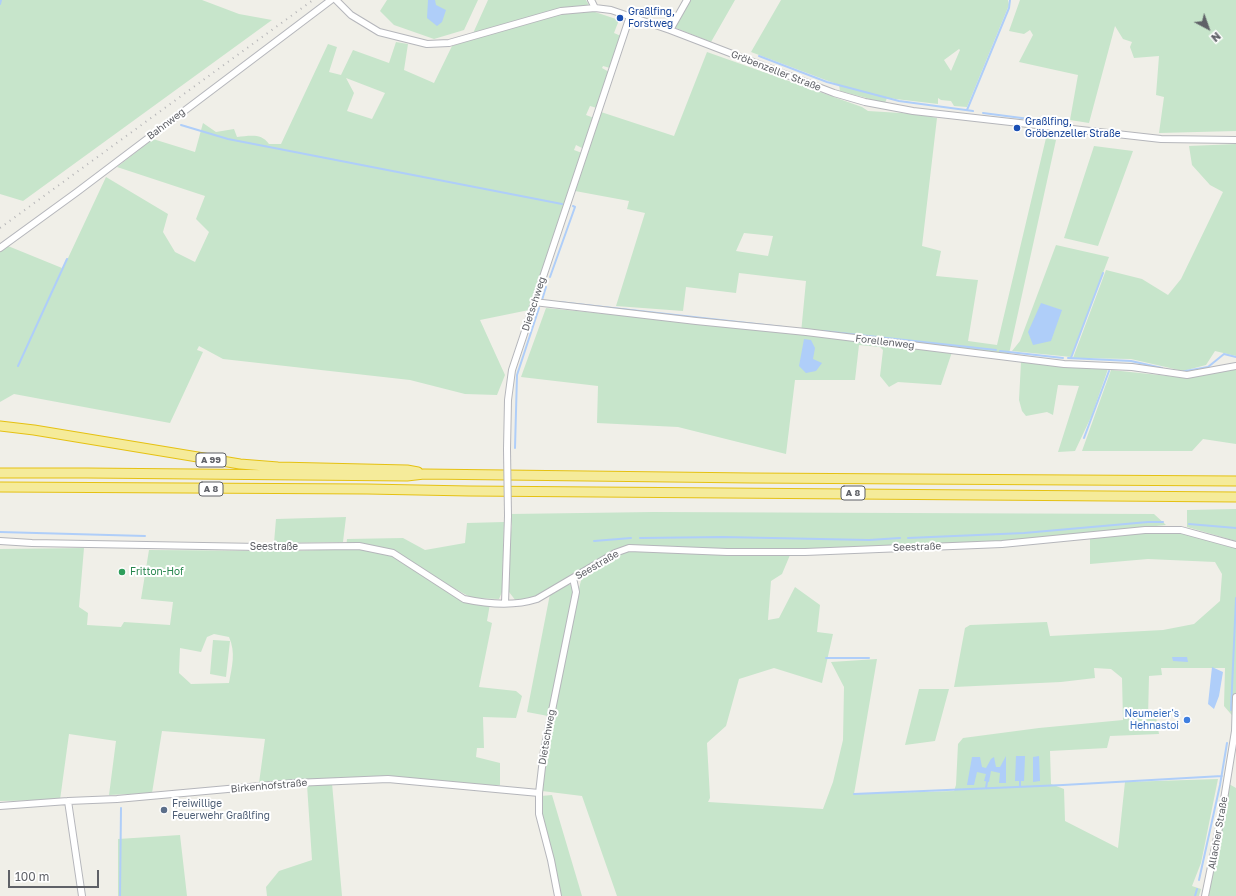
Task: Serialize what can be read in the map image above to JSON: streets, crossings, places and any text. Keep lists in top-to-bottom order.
{
  "streets": {
    "highway": ["A 99", "A 8"],
    "street": [
      "Gröbenzeller Straße",
      "Bahnweg",
      "Dietschweg",
      "Forellenweg",
      "Seestraße",
      "Birkenhofstraße",
      "Allacher Straße"
    ]
  },
  "crossings": [
    ["Gröbenzeller Straße", "Dietschweg"],
    ["Dietschweg", "Forellenweg"],
    ["Dietschweg", "Seestraße"],
    ["Dietschweg", "Birkenhofstraße"],
    ["A 99", "A 8"]
  ],
  "places": [
    "Graßlfing, Forstweg",
    "Graßlfing, Gröbenzeller Straße",
    "Fritton-Hof",
    "Neumeier's Hehnastoi",
    "Freiwillige Feuerwehr Graßlfing"
  ],
  "scale_bar": "100 m",
  "north": "bottom right"
}
